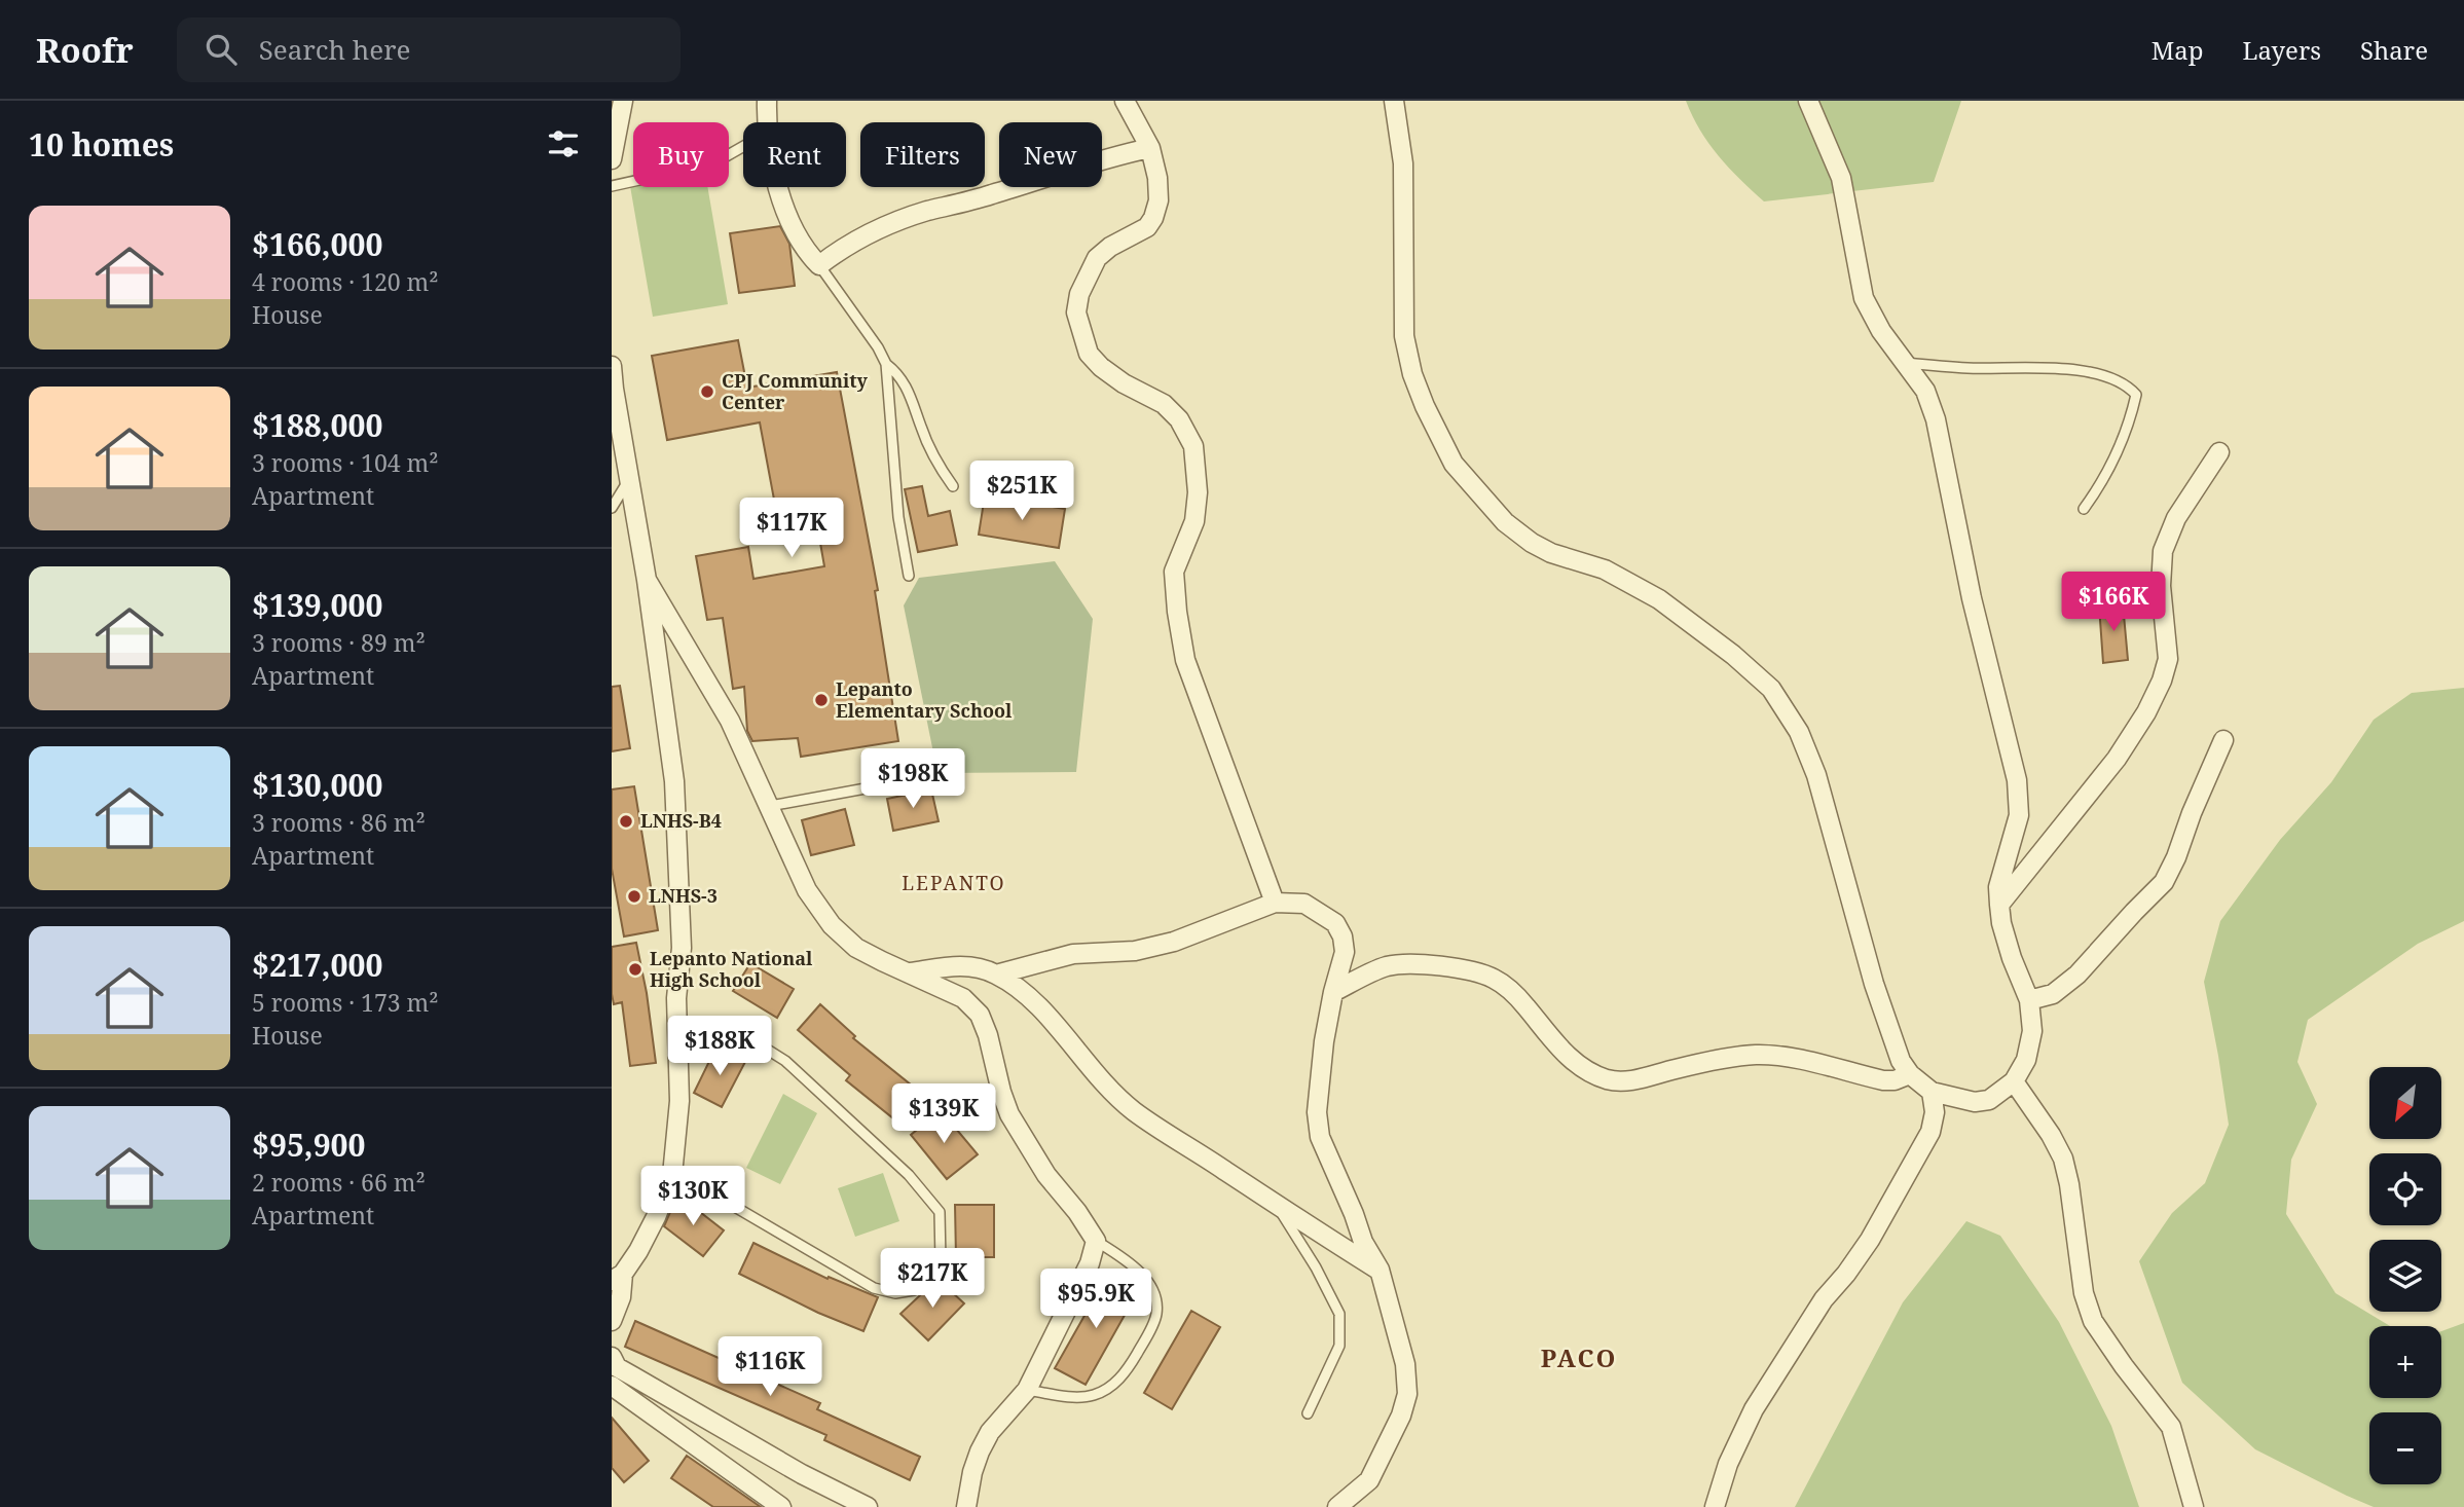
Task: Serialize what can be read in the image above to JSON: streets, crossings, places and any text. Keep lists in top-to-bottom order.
{
  "districts": ["LEPANTO", "PACO"],
  "places": [
    "CPJ Community Center",
    "Lepanto Elementary School",
    "LNHS-B4",
    "LNHS-3",
    "Lepanto National High School"
  ],
  "north": "bottom left",
  "page": {
    "header": "Roofr",
    "search": "Search here",
    "nav": ["Map", "Layers", "Share"],
    "heading": "10 homes",
    "chip": [
      "Buy",
      "Rent",
      "Filters",
      "New"
    ],
    "list": [
      {
        "name": "$166,000",
        "note": "4 rooms · 120 m² · House"
      },
      {
        "name": "$188,000",
        "note": "3 rooms · 104 m² · Apartment"
      },
      {
        "name": "$139,000",
        "note": "3 rooms · 89 m² · Apartment"
      },
      {
        "name": "$130,000",
        "note": "3 rooms · 86 m² · Apartment"
      },
      {
        "name": "$217,000",
        "note": "5 rooms · 173 m² · House"
      },
      {
        "name": "$95,900",
        "note": "2 rooms · 66 m² · Apartment"
      }
    ],
    "price": [
      "$251K",
      "$117K",
      "$166K",
      "$198K",
      "$188K",
      "$139K",
      "$130K",
      "$217K",
      "$95.9K",
      "$116K"
    ],
    "map_buttons": ["+", "−"]
  }
}
